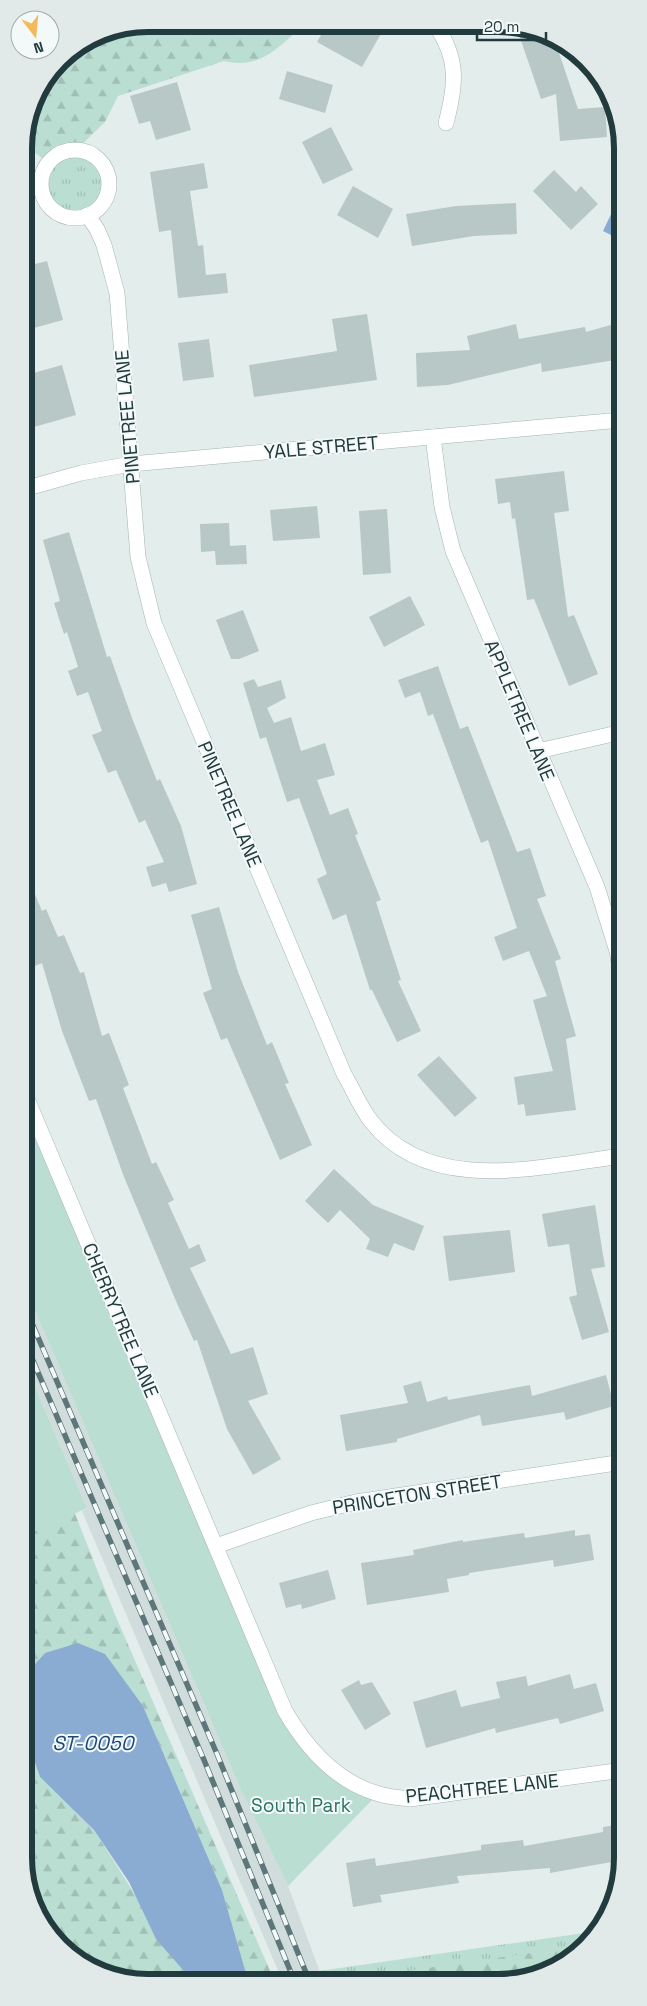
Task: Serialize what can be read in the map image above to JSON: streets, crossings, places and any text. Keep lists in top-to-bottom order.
{
  "streets": {
    "street": [
      "PINETREE LANE",
      "YALE STREET",
      "APPLETREE LANE",
      "CHERRYTREE LANE",
      "PRINCETON STREET",
      "PEACHTREE LANE"
    ]
  },
  "crossings": [
    ["PINETREE LANE", "YALE STREET"],
    ["YALE STREET", "APPLETREE LANE"],
    ["CHERRYTREE LANE", "PRINCETON STREET"],
    ["CHERRYTREE LANE", "PEACHTREE LANE"],
    ["PRINCETON STREET", "PEACHTREE LANE"]
  ],
  "water": ["ST-0050"],
  "parks": ["South Park"],
  "scale_bar": "20 m",
  "north": "bottom"
}
